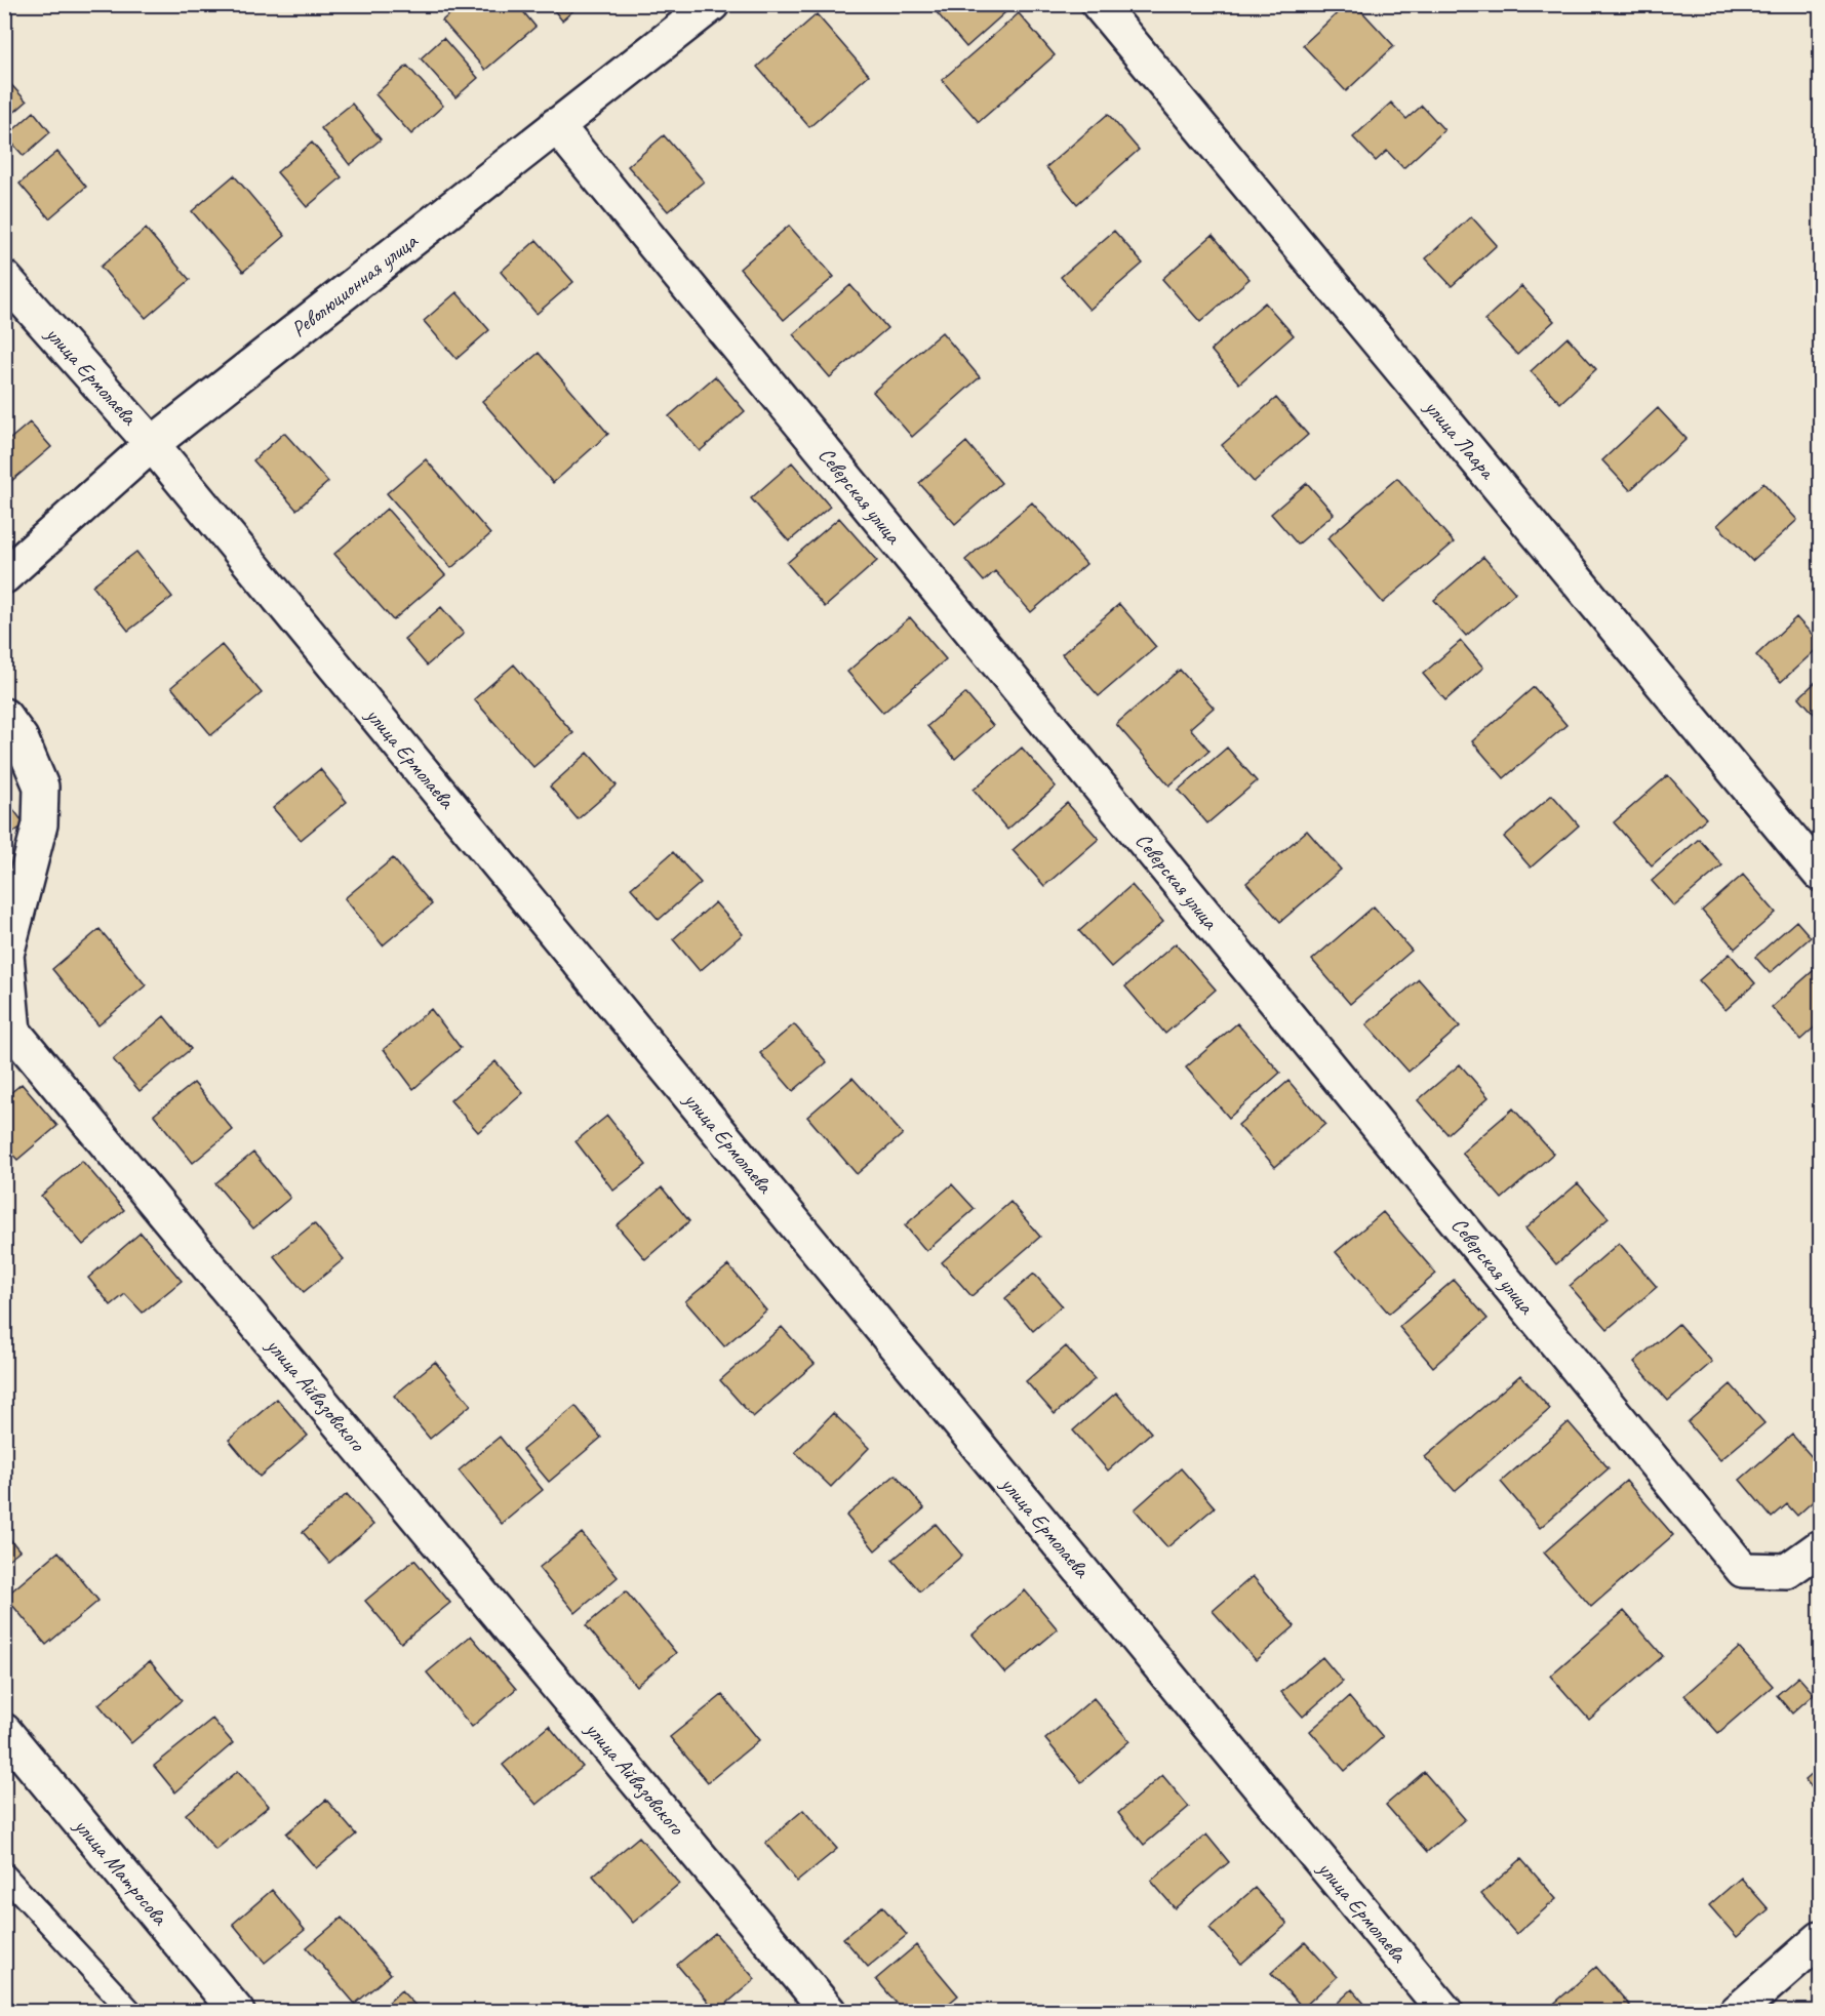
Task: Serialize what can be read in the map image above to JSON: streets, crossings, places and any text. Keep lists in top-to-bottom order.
{
  "streets": {
    "street": [
      "Революционная улица",
      "улица Ермолаева",
      "улица Лаара",
      "Северская улица",
      "улица Айвазовского",
      "улица Матросова"
    ]
  },
  "crossings": [
    ["Революционная улица", "улица Ермолаева"],
    ["Революционная улица", "Северская улица"]
  ]
}
